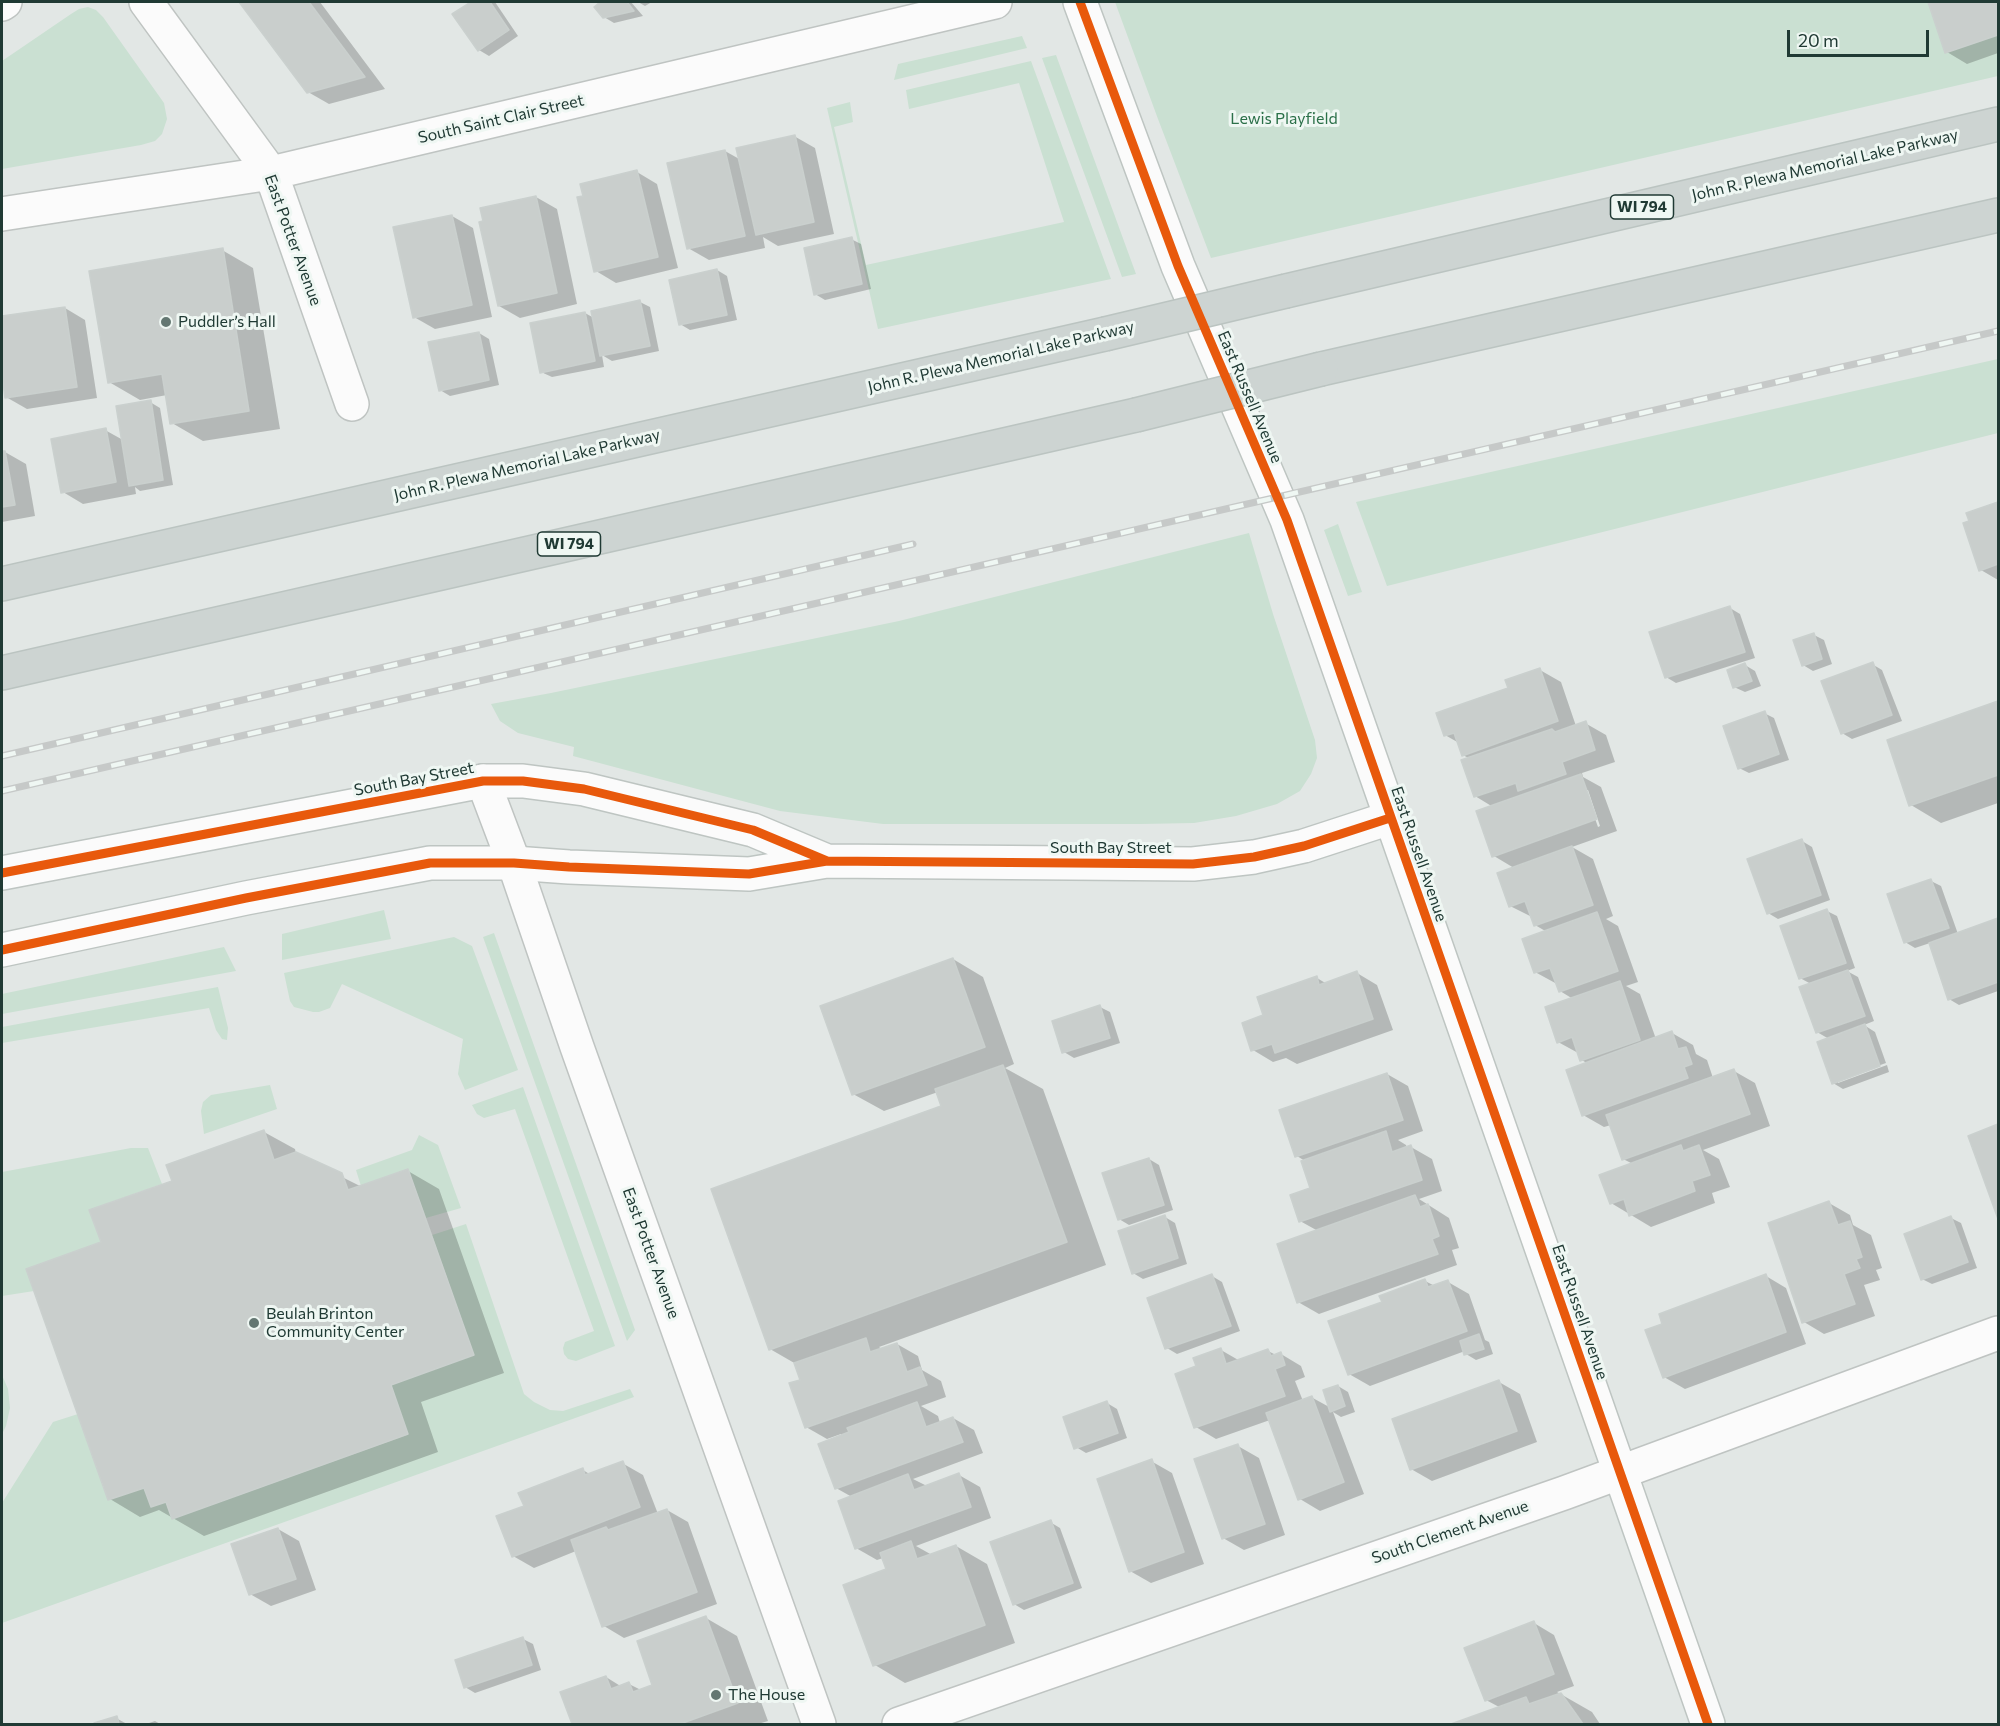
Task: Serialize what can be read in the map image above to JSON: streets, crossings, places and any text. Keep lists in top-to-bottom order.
{
  "streets": {
    "main road": [
      "South Saint Clair Street",
      "John R. Plewa Memorial Lake Parkway",
      "WI 794",
      "East Potter Avenue",
      "East Russell Avenue",
      "South Bay Street",
      "South Clement Avenue"
    ]
  },
  "crossings": [
    ["South Saint Clair Street", "East Potter Avenue"],
    ["East Potter Avenue", "South Bay Street"],
    ["East Russell Avenue", "South Bay Street"],
    ["East Russell Avenue", "South Clement Avenue"]
  ],
  "parks": ["Lewis Playfield"],
  "places": ["Puddler’s Hall", "Beulah Brinton Community Center", "The House"],
  "scale_bar": "20 m"
}
